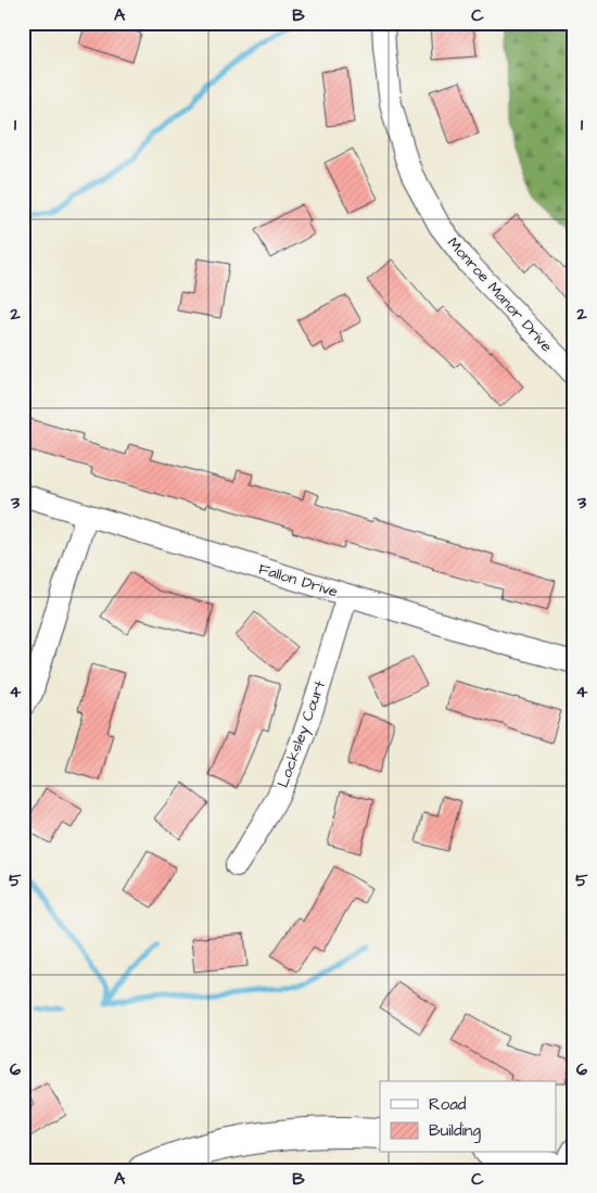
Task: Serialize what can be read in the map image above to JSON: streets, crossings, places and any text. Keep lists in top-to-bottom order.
{
  "streets": {
    "street": ["Monroe Manor Drive", "Fallon Drive", "Locksley Court"]
  },
  "crossings": [
    ["Fallon Drive", "Locksley Court"]
  ],
  "legend": ["Road", "Building"],
  "grid": {
    "columns": ["A", "B", "C"],
    "rows": [
      "1",
      "2",
      "3",
      "4",
      "5",
      "6"
    ]
  }
}
